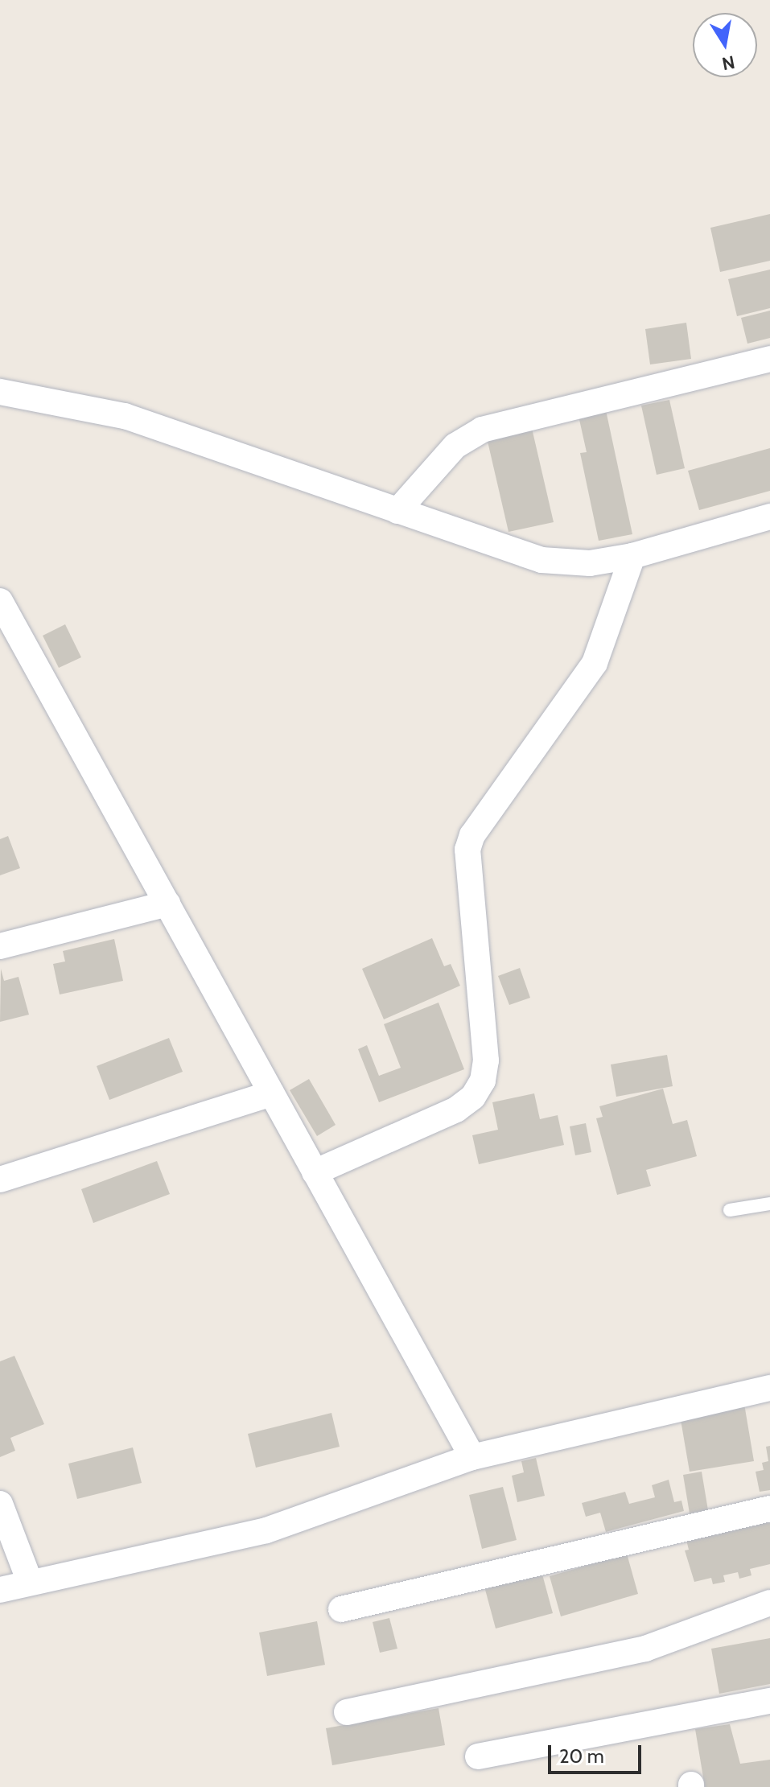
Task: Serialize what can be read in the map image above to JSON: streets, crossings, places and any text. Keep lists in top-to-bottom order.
{
  "scale_bar": "20 m",
  "north": "bottom"
}
